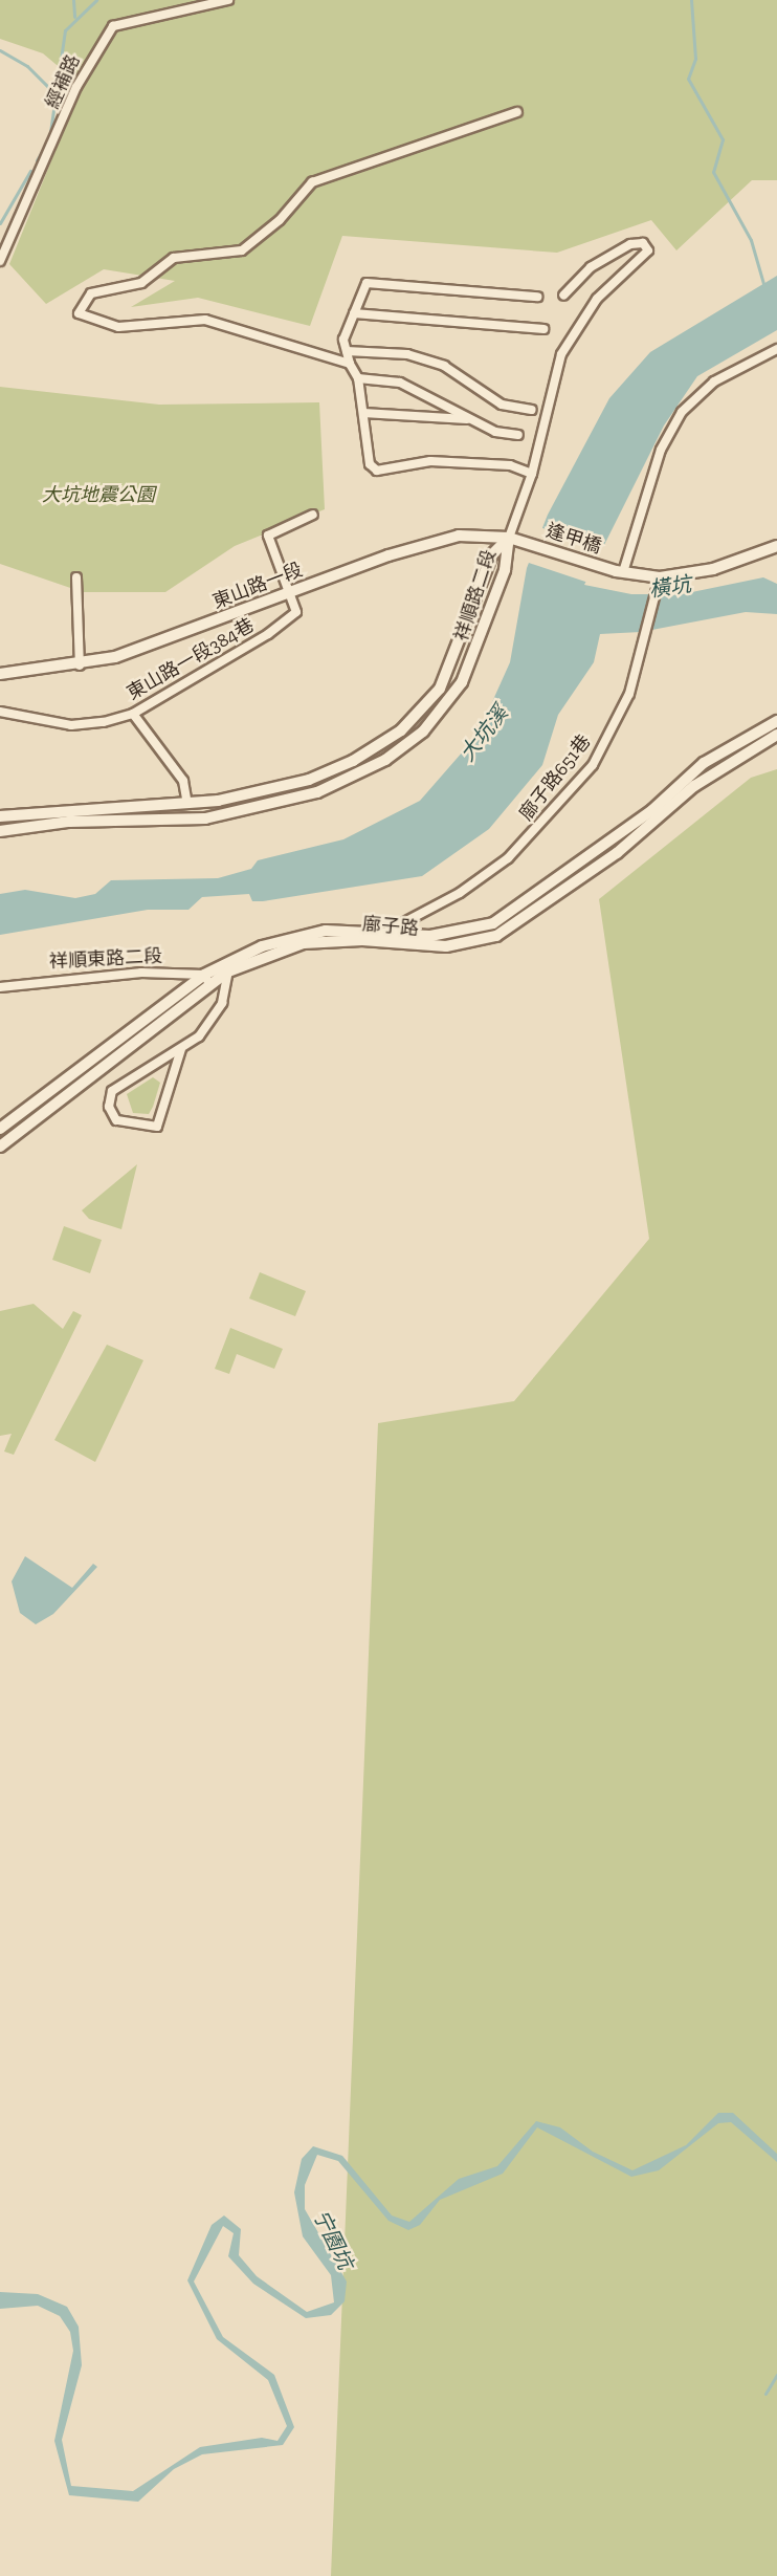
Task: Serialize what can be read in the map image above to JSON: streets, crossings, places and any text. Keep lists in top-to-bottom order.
{
  "streets": {
    "main road": [
      "逢甲橋",
      "東山路一段",
      "祥順路二段",
      "廍子路"
    ],
    "street": [
      "經補路",
      "東山路一段384巷",
      "廍子路651巷",
      "祥順東路二段"
    ]
  },
  "crossings": [
    ["逢甲橋", "東山路一段"],
    ["逢甲橋", "廍子路651巷"],
    ["東山路一段", "祥順路二段"],
    ["東山路一段", "東山路一段384巷"],
    ["廍子路651巷", "廍子路"],
    ["廍子路", "祥順東路二段"]
  ],
  "water": ["橫坑", "大坑溪", "宁園坑"],
  "parks": ["大坑地震公園"]
}
